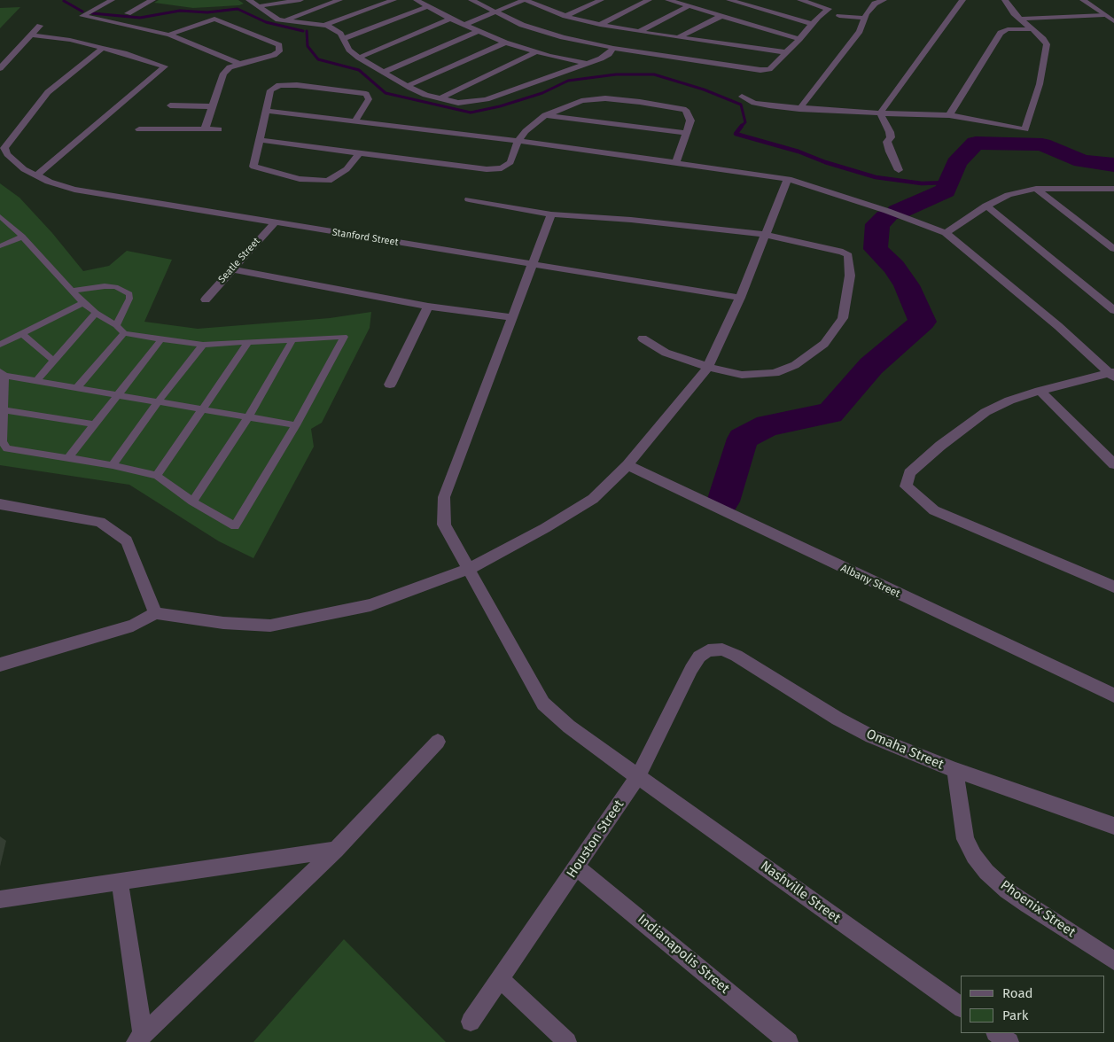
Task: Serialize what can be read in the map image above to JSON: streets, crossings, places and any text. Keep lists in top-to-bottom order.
{
  "streets": {
    "street": [
      "Stanford Street",
      "Seatle Street",
      "Albany Street",
      "Omaha Street",
      "Houston Street",
      "Nashville Street",
      "Phoenix Street",
      "Indianapolis Street"
    ]
  },
  "crossings": [
    ["Stanford Street", "Seatle Street"],
    ["Stanford Street", "Nashville Street"],
    ["Omaha Street", "Houston Street"],
    ["Omaha Street", "Phoenix Street"],
    ["Houston Street", "Nashville Street"],
    ["Houston Street", "Indianapolis Street"]
  ],
  "legend": ["Road", "Park"]
}
